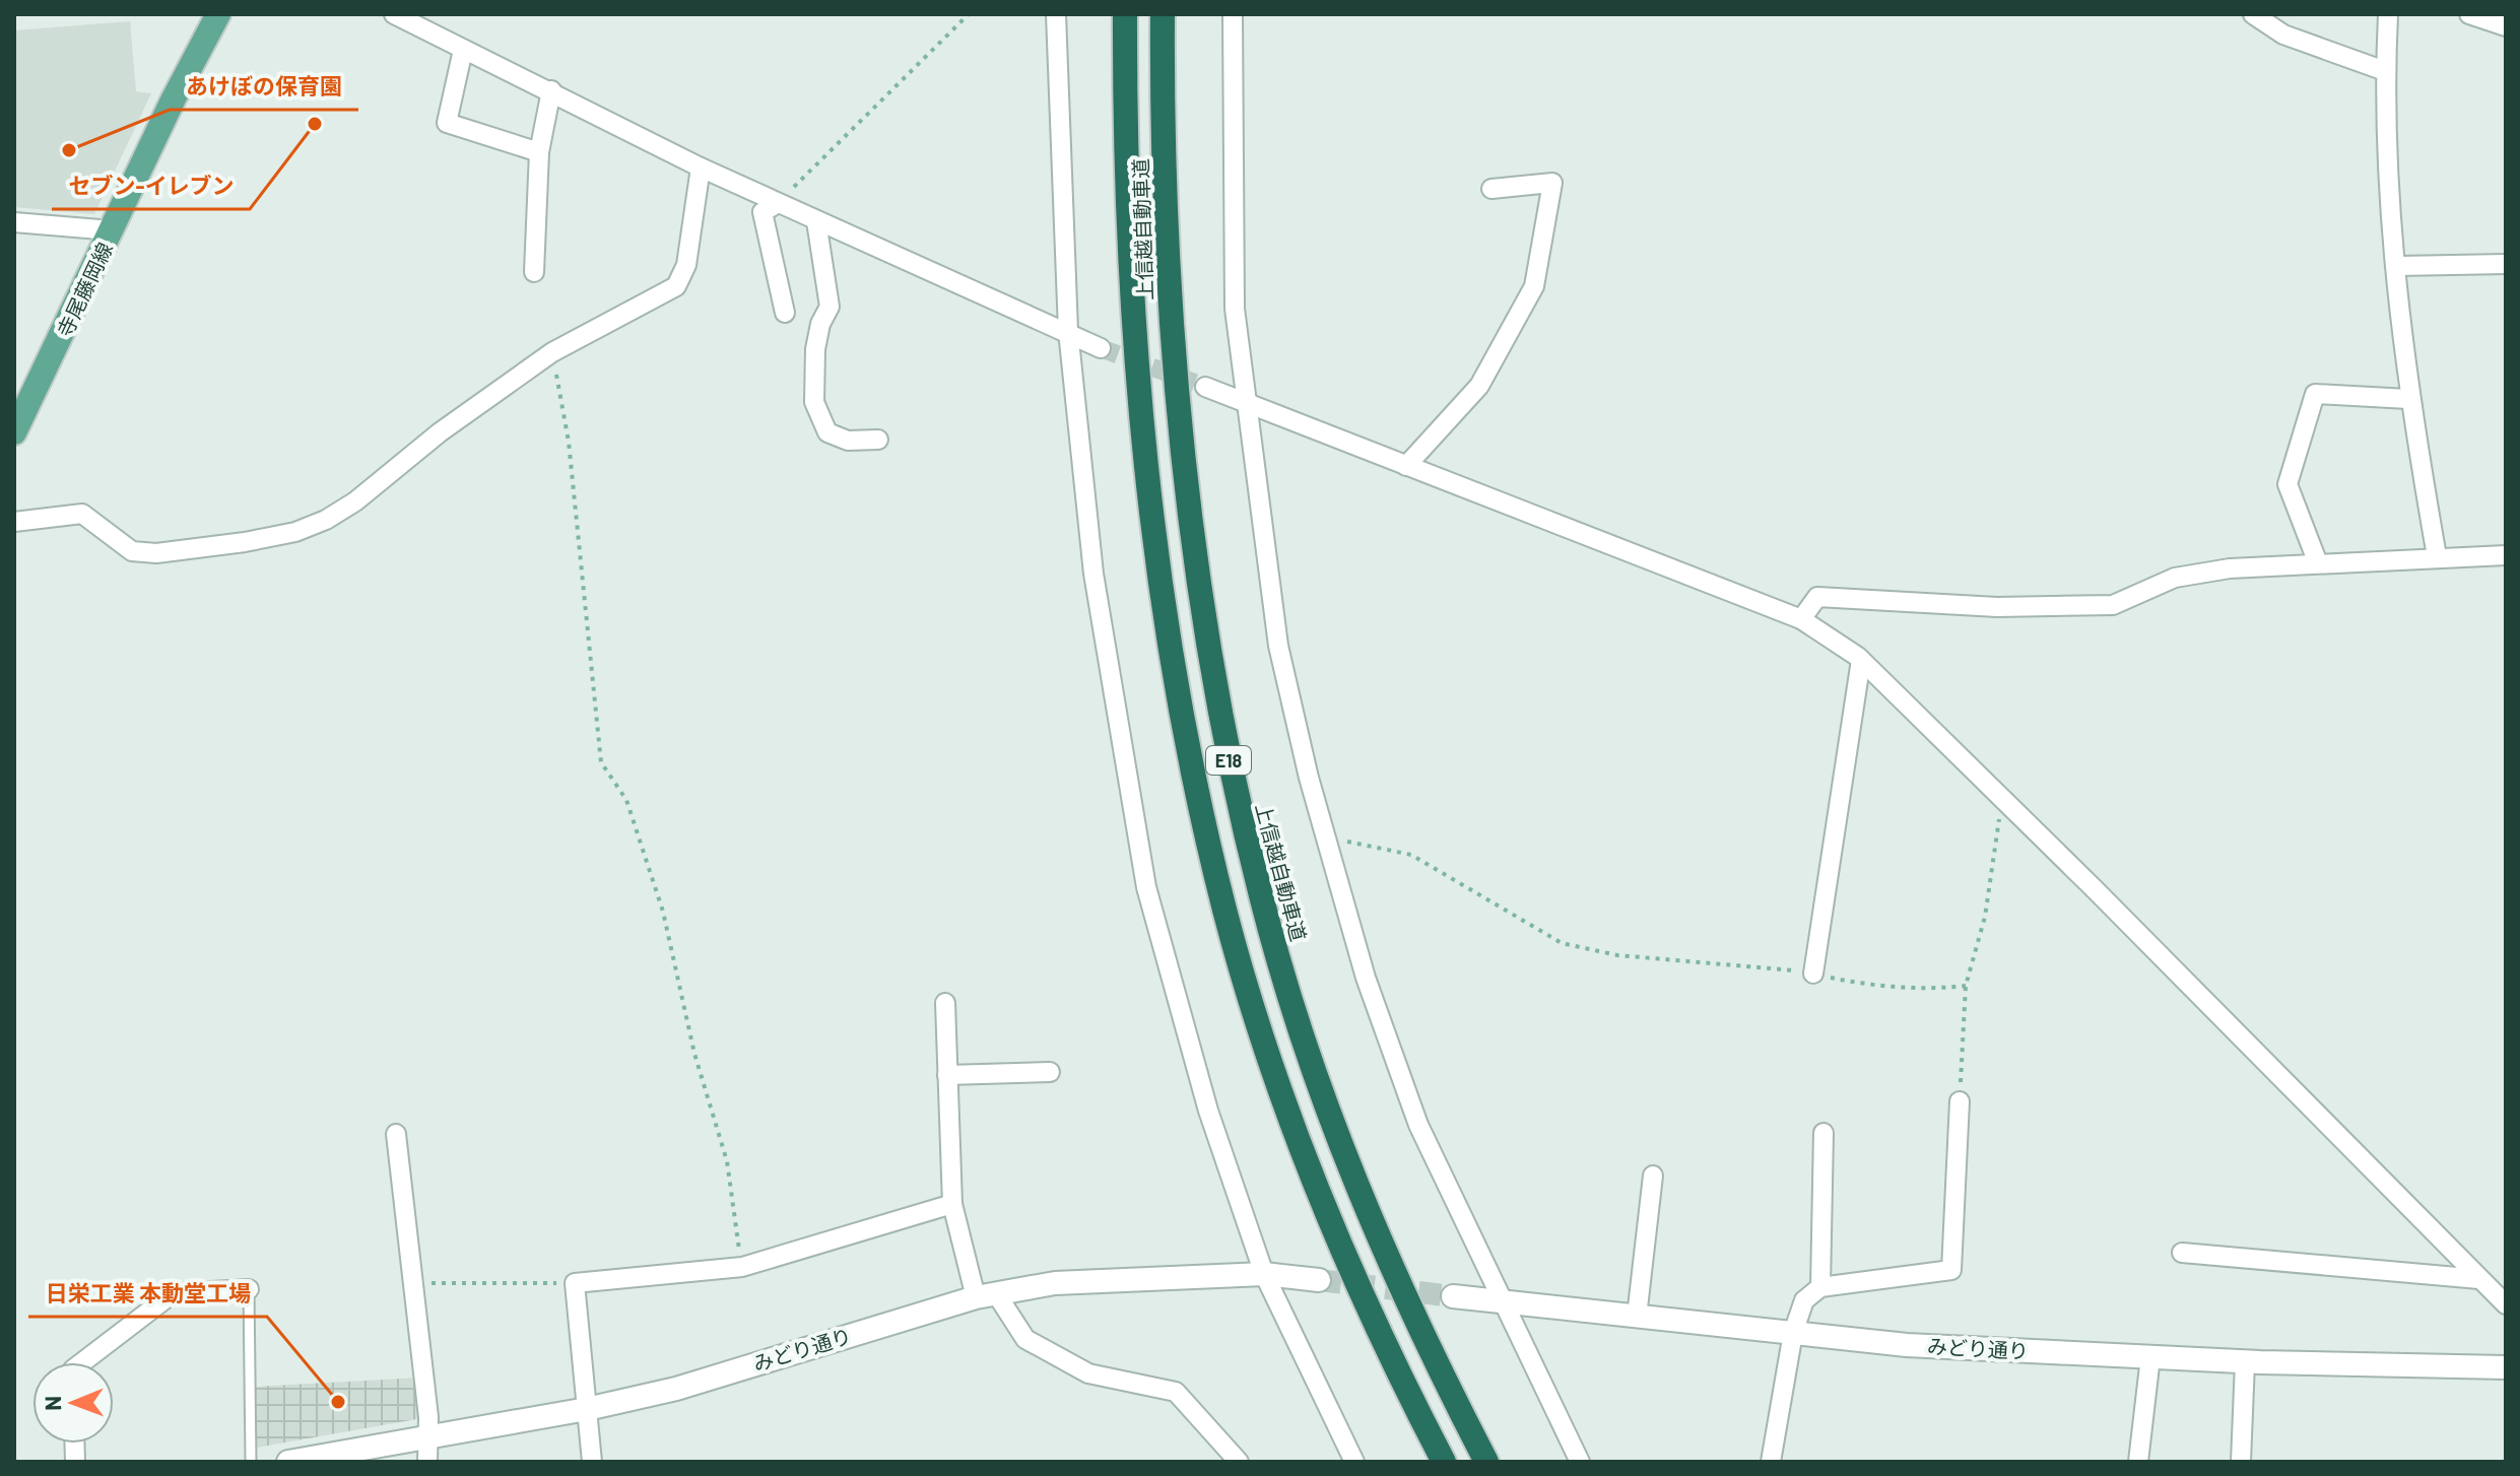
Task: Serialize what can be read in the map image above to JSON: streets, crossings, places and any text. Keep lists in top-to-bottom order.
{
  "streets": {
    "highway": ["上信越自動車道", "E18"],
    "main road": ["寺尾藤岡線"],
    "street": ["みどり通り"]
  },
  "places": ["セブン-イレブン", "あけぼの保育園", "日栄工業 本動堂工場"],
  "north": "left"
}
